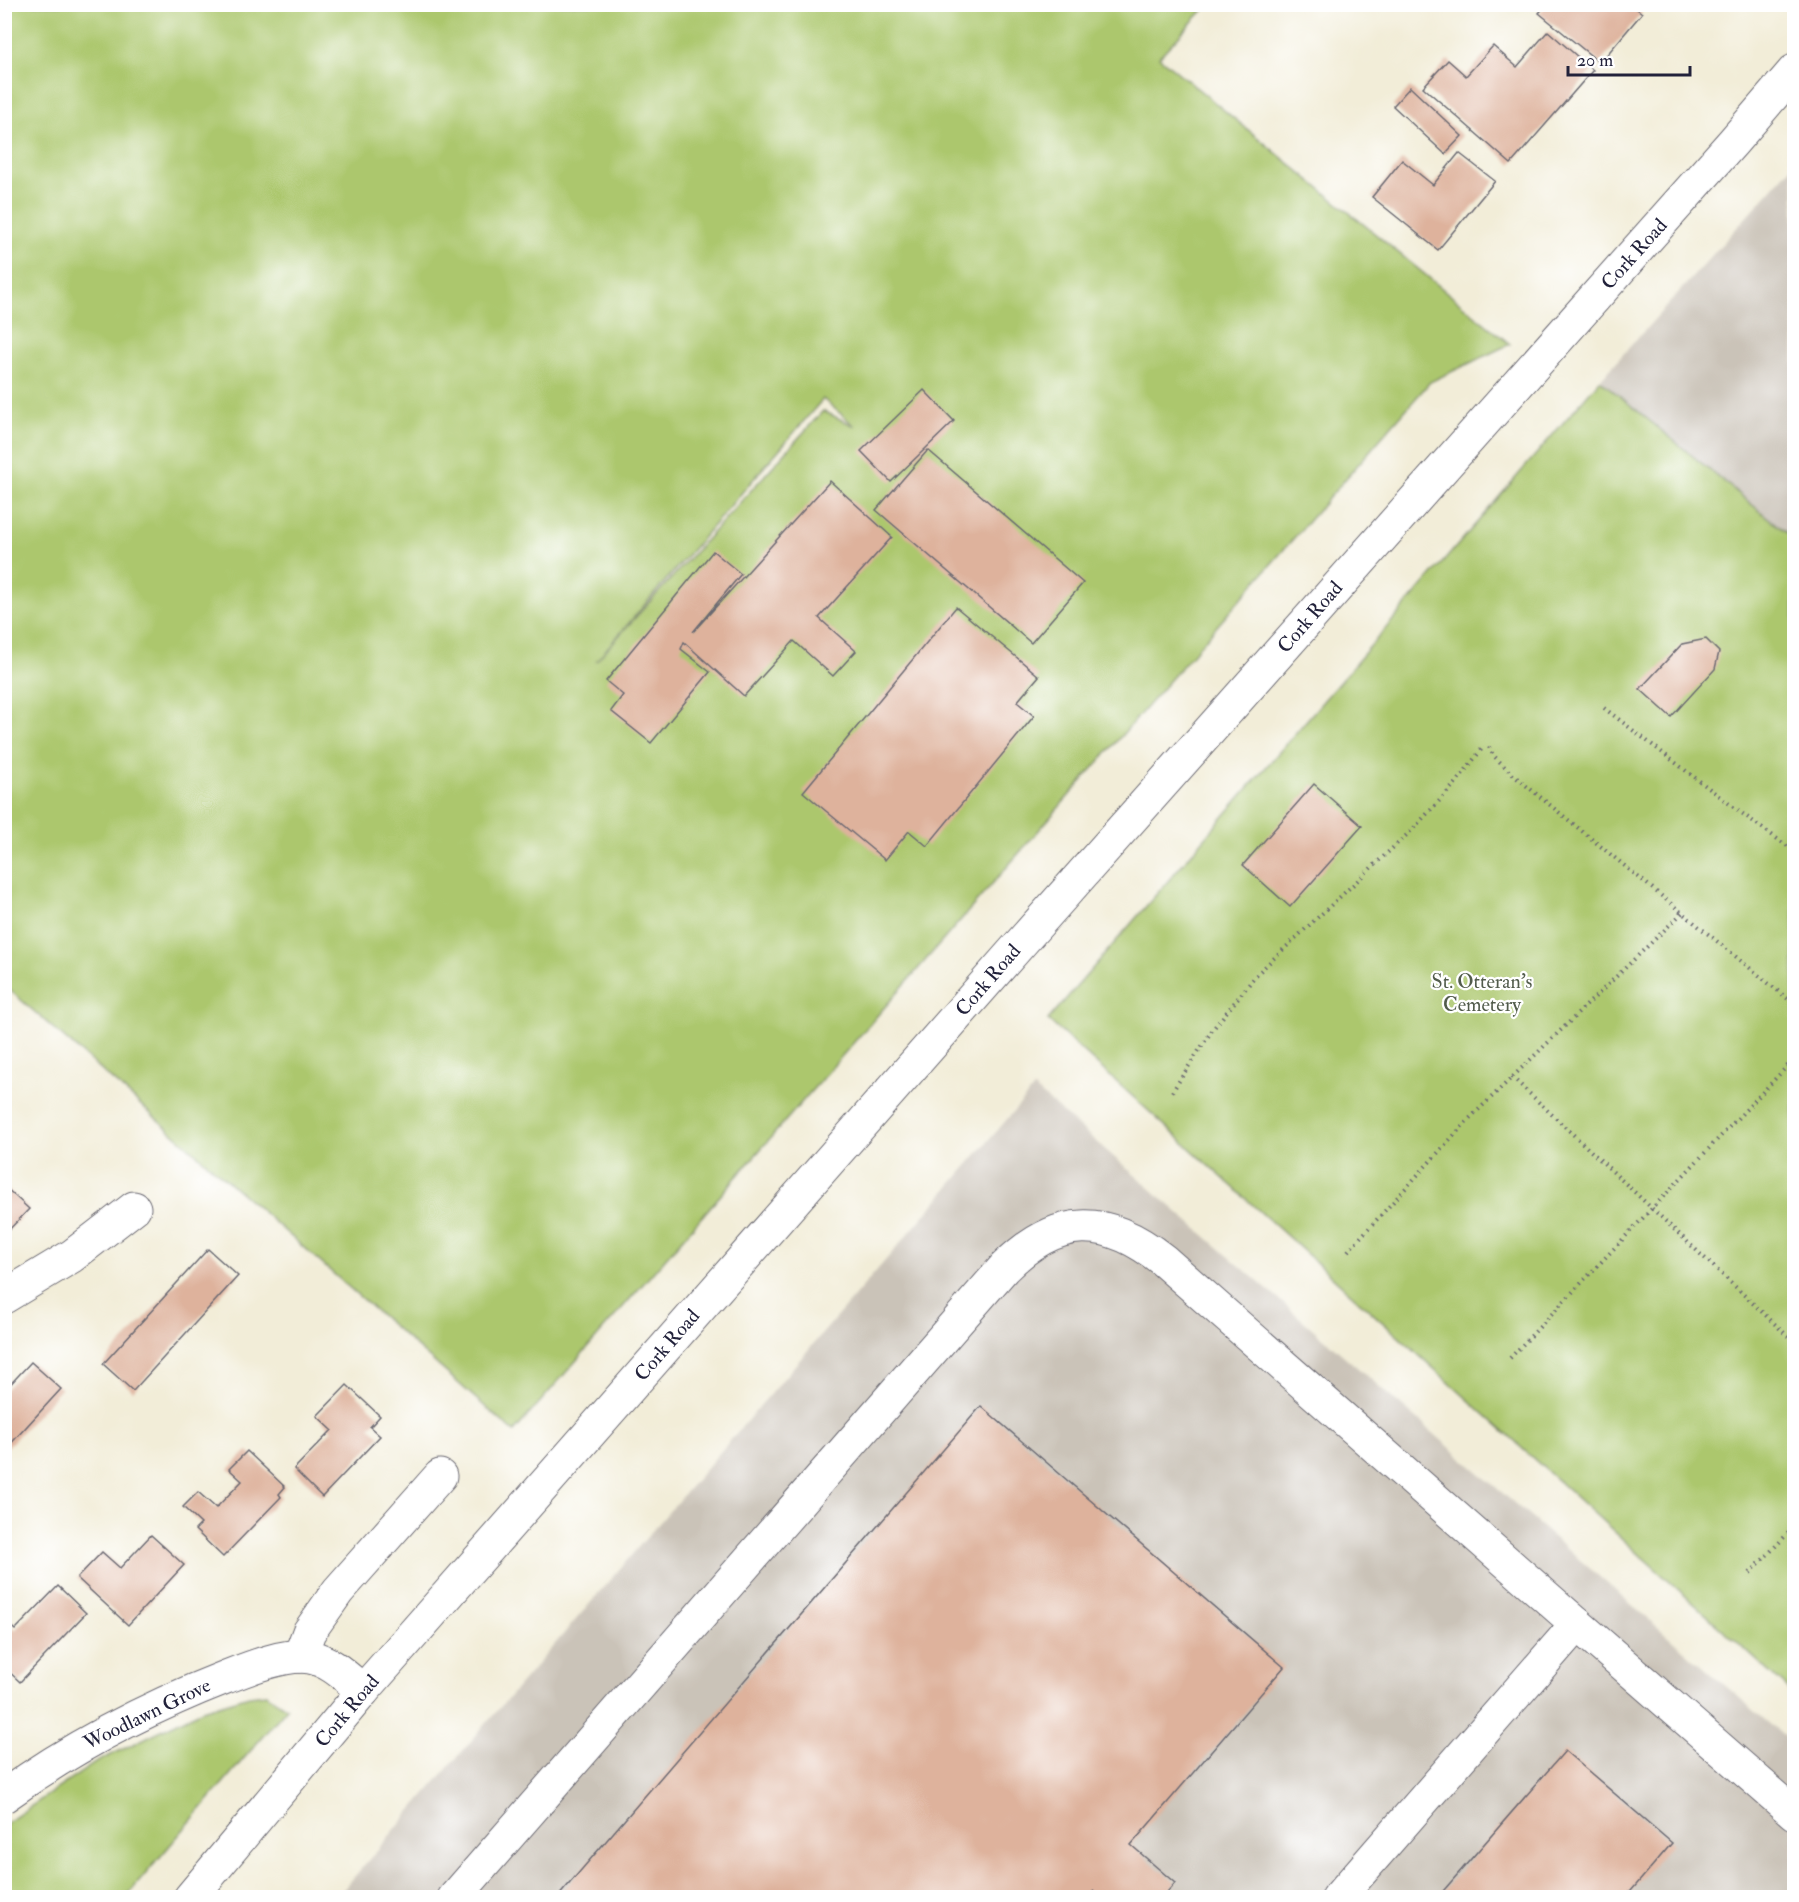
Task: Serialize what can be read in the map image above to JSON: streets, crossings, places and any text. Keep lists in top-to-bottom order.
{
  "streets": {
    "main road": ["Cork Road", "Woodlawn Grove"]
  },
  "crossings": [
    ["Cork Road", "Woodlawn Grove"]
  ],
  "parks": ["St. Otteran's Cemetery"],
  "scale_bar": "20 m"
}
